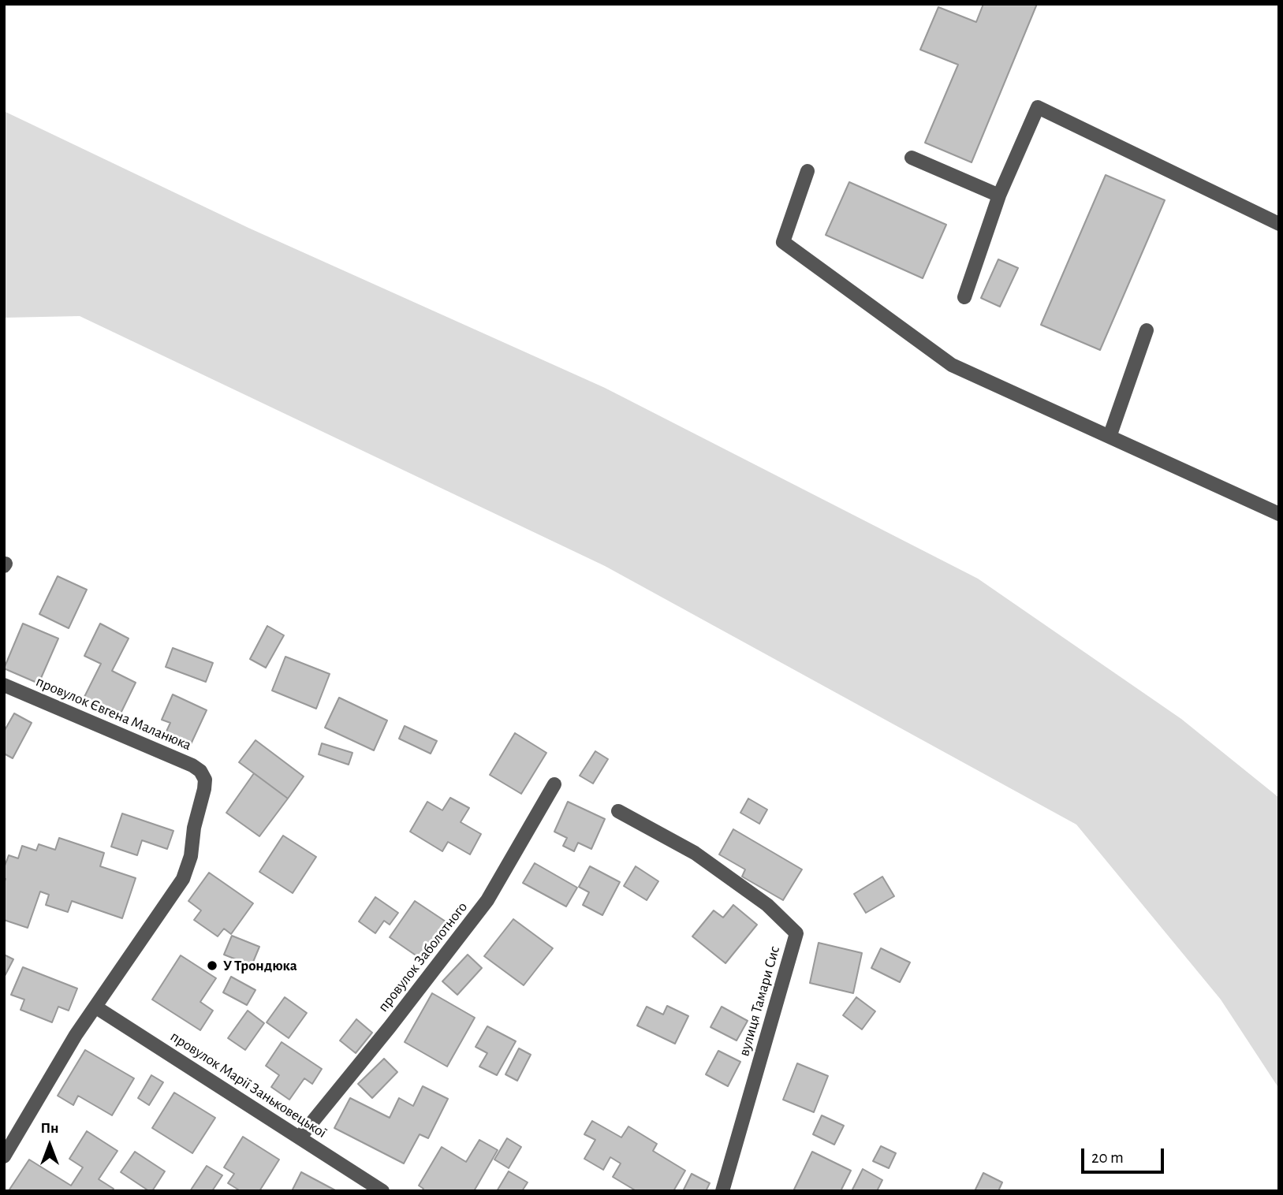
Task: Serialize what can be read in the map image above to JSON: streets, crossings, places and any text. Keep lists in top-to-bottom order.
{
  "streets": {
    "street": [
      "провулок Євгена Маланюка",
      "провулок Заболотного",
      "вулиця Тамари Сис",
      "провулок Марії Заньковецької"
    ]
  },
  "crossings": [
    ["провулок Євгена Маланюка", "провулок Марії Заньковецької"],
    ["провулок Заболотного", "провулок Марії Заньковецької"]
  ],
  "places": ["У Трондюка"],
  "scale_bar": "20 m",
  "north": "top"
}
